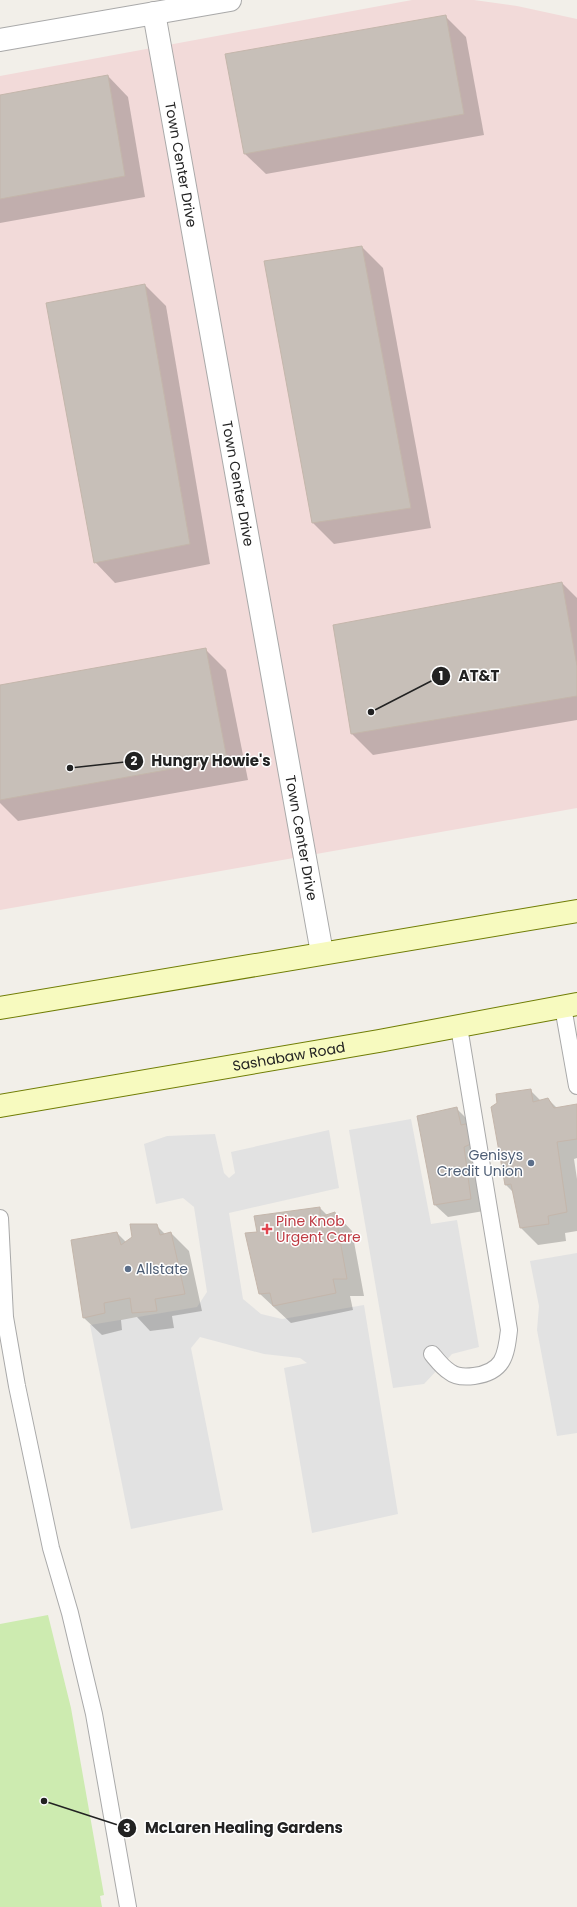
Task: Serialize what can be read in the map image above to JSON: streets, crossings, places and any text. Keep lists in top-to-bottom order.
{
  "streets": {
    "main road": ["Sashabaw Road"],
    "street": ["Town Center Drive"]
  },
  "places": {
    "other": [
      "AT&T",
      "Hungry Howie's",
      "Genisys Credit Union",
      "Allstate",
      "McLaren Healing Gardens"
    ],
    "health": ["Pine Knob Urgent Care"]
  }
}
